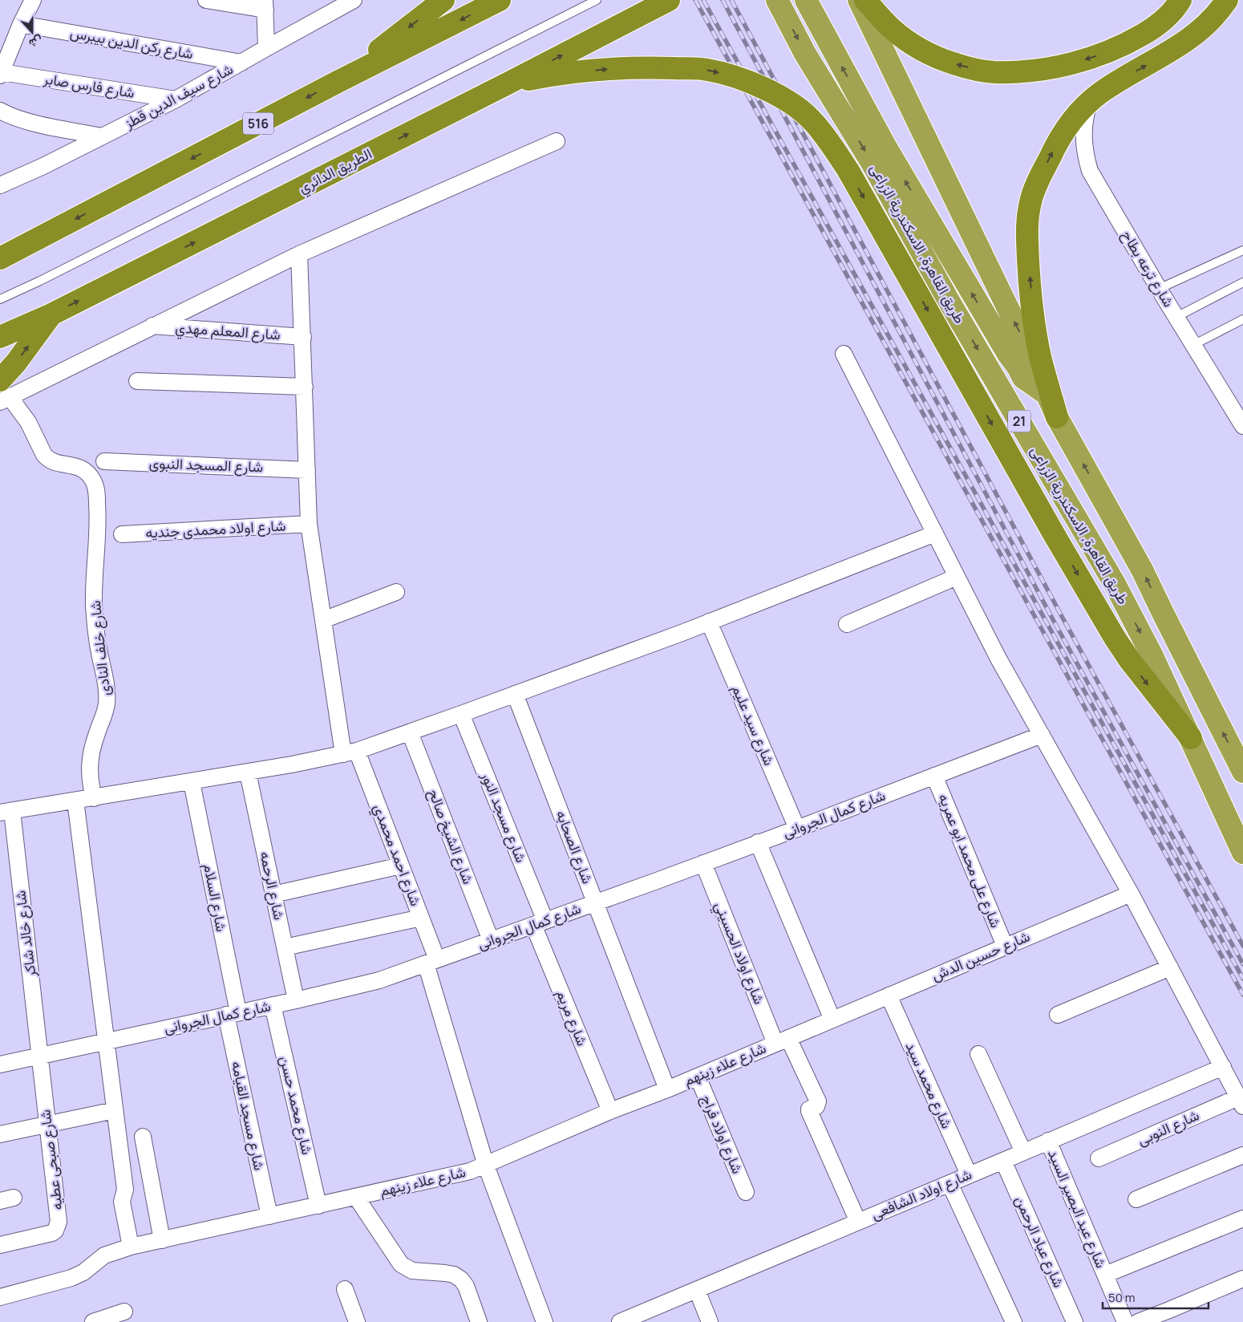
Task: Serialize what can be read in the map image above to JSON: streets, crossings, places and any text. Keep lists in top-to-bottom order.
{
  "streets": {
    "highway": [
      "516",
      "الطريق الدائري",
      "طريق القاهرة, الاسكندرية الزراعى",
      "21"
    ],
    "street": [
      "شارع ركن الدين بيبرس",
      "شارع فارس صابر",
      "شارع سيف الدين قطز",
      "شارع ترعه بطاح",
      "شارع المعلم مهدي",
      "شارع المسجد النبوى",
      "شارع اولاد محمدى جنديه",
      "شارع خلف النادى",
      "شارع سيد عليم",
      "شارع كمال الجروانى",
      "شارع مسجد النور",
      "شارع الشيخ صالح",
      "شارع الصحابه",
      "شارع احمد محمدي",
      "شارع على محمد ابو عمريه",
      "شارع الرحمه",
      "شارع السلام",
      "شارع خالد شاكر",
      "شارع اولاد الحسيني",
      "شارع حسين الدش",
      "شارع مريم",
      "شارع علاء زينهم",
      "شارع محمد سيد",
      "شارع محمد حسن",
      "شارع مسجد القيامه",
      "شارع النوبى",
      "شارع اولاد فراج",
      "شارع صبحى عطيه",
      "شارع اولاد الشافعى",
      "شارع عبد البصير السيد",
      "شارع عباد الرحمن"
    ]
  },
  "crossings": [
    ["شارع ركن الدين بيبرس", "شارع سيف الدين قطز"],
    ["شارع فارس صابر", "شارع سيف الدين قطز"],
    ["شارع المعلم مهدي", "شارع احمد محمدي"],
    ["شارع المسجد النبوى", "شارع احمد محمدي"],
    ["شارع اولاد محمدى جنديه", "شارع احمد محمدي"],
    ["شارع سيد عليم", "شارع كمال الجروانى"],
    ["شارع كمال الجروانى", "شارع مسجد النور"],
    ["شارع كمال الجروانى", "شارع الشيخ صالح"],
    ["شارع كمال الجروانى", "شارع الصحابه"],
    ["شارع كمال الجروانى", "شارع احمد محمدي"],
    ["شارع كمال الجروانى", "شارع على محمد ابو عمريه"],
    ["شارع كمال الجروانى", "شارع الرحمه"],
    ["شارع كمال الجروانى", "شارع السلام"],
    ["شارع كمال الجروانى", "شارع خالد شاكر"],
    ["شارع كمال الجروانى", "شارع اولاد الحسيني"],
    ["شارع كمال الجروانى", "شارع مريم"],
    ["شارع كمال الجروانى", "شارع محمد حسن"],
    ["شارع كمال الجروانى", "شارع مسجد القيامه"],
    ["شارع كمال الجروانى", "شارع صبحى عطيه"],
    ["شارع مسجد النور", "شارع مريم"],
    ["شارع الصحابه", "شارع علاء زينهم"],
    ["شارع احمد محمدي", "شارع علاء زينهم"],
    ["شارع على محمد ابو عمريه", "شارع حسين الدش"],
    ["شارع السلام", "شارع مسجد القيامه"],
    ["شارع خالد شاكر", "شارع صبحى عطيه"],
    ["شارع اولاد الحسيني", "شارع علاء زينهم"],
    ["شارع اولاد الحسيني", "شارع اولاد الشافعى"],
    ["شارع حسين الدش", "شارع علاء زينهم"],
    ["شارع حسين الدش", "شارع محمد سيد"],
    ["شارع مريم", "شارع علاء زينهم"],
    ["شارع علاء زينهم", "شارع محمد حسن"],
    ["شارع علاء زينهم", "شارع مسجد القيامه"],
    ["شارع علاء زينهم", "شارع اولاد فراج"],
    ["شارع محمد سيد", "شارع اولاد الشافعى"],
    ["شارع اولاد الشافعى", "شارع عبد البصير السيد"],
    ["شارع اولاد الشافعى", "شارع عباد الرحمن"]
  ],
  "scale_bar": "50 m",
  "north": "bottom"
}
